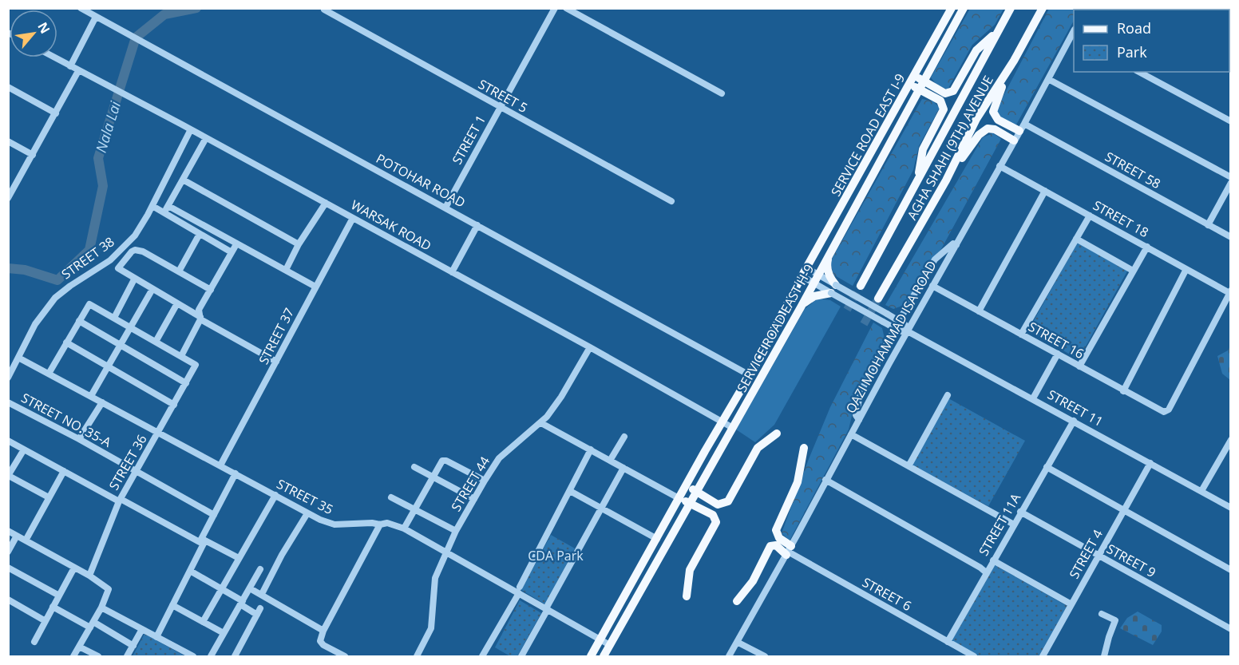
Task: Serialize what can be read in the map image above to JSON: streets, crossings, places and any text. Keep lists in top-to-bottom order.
{
  "streets": {
    "main road": ["SERVICE ROAD EAST I-9", "AGHA SHAHI (9TH) AVENUE", "SERVICE ROAD EAST H-9"],
    "street": [
      "STREET 5",
      "STREET 1",
      "STREET 58",
      "POTOHAR ROAD",
      "STREET 18",
      "WARSAK ROAD",
      "STREET 38",
      "STREET 37",
      "QAZI MOHAMMAD ISA ROAD",
      "STREET 16",
      "STREET 11",
      "STREET NO. 35-A",
      "STREET 36",
      "STREET 44",
      "STREET 35",
      "STREET 11A",
      "STREET 4",
      "STREET 9",
      "STREET 6"
    ]
  },
  "crossings": [
    ["STREET 5", "STREET 1"],
    ["SERVICE ROAD EAST I-9", "SERVICE ROAD EAST H-9"],
    ["STREET 1", "POTOHAR ROAD"],
    ["STREET 58", "QAZI MOHAMMAD ISA ROAD"],
    ["POTOHAR ROAD", "SERVICE ROAD EAST H-9"],
    ["STREET 18", "QAZI MOHAMMAD ISA ROAD"],
    ["STREET 18", "STREET 16"],
    ["WARSAK ROAD", "STREET 38"],
    ["WARSAK ROAD", "SERVICE ROAD EAST H-9"],
    ["WARSAK ROAD", "STREET 37"],
    ["WARSAK ROAD", "STREET 44"],
    ["STREET 38", "STREET 35"],
    ["SERVICE ROAD EAST H-9", "STREET 35"],
    ["STREET 37", "STREET 35"],
    ["QAZI MOHAMMAD ISA ROAD", "STREET 16"],
    ["QAZI MOHAMMAD ISA ROAD", "STREET 11"],
    ["QAZI MOHAMMAD ISA ROAD", "STREET 6"],
    ["STREET 11", "STREET 11A"],
    ["STREET 11", "STREET 4"],
    ["STREET NO. 35-A", "STREET 36"],
    ["STREET 36", "STREET 35"],
    ["STREET 44", "STREET 35"],
    ["STREET 11A", "STREET 9"],
    ["STREET 11A", "STREET 6"],
    ["STREET 4", "STREET 9"]
  ],
  "water": ["Nala Lai"],
  "parks": ["CDA Park"],
  "legend": ["Road", "Park"],
  "north": "top right"
}
